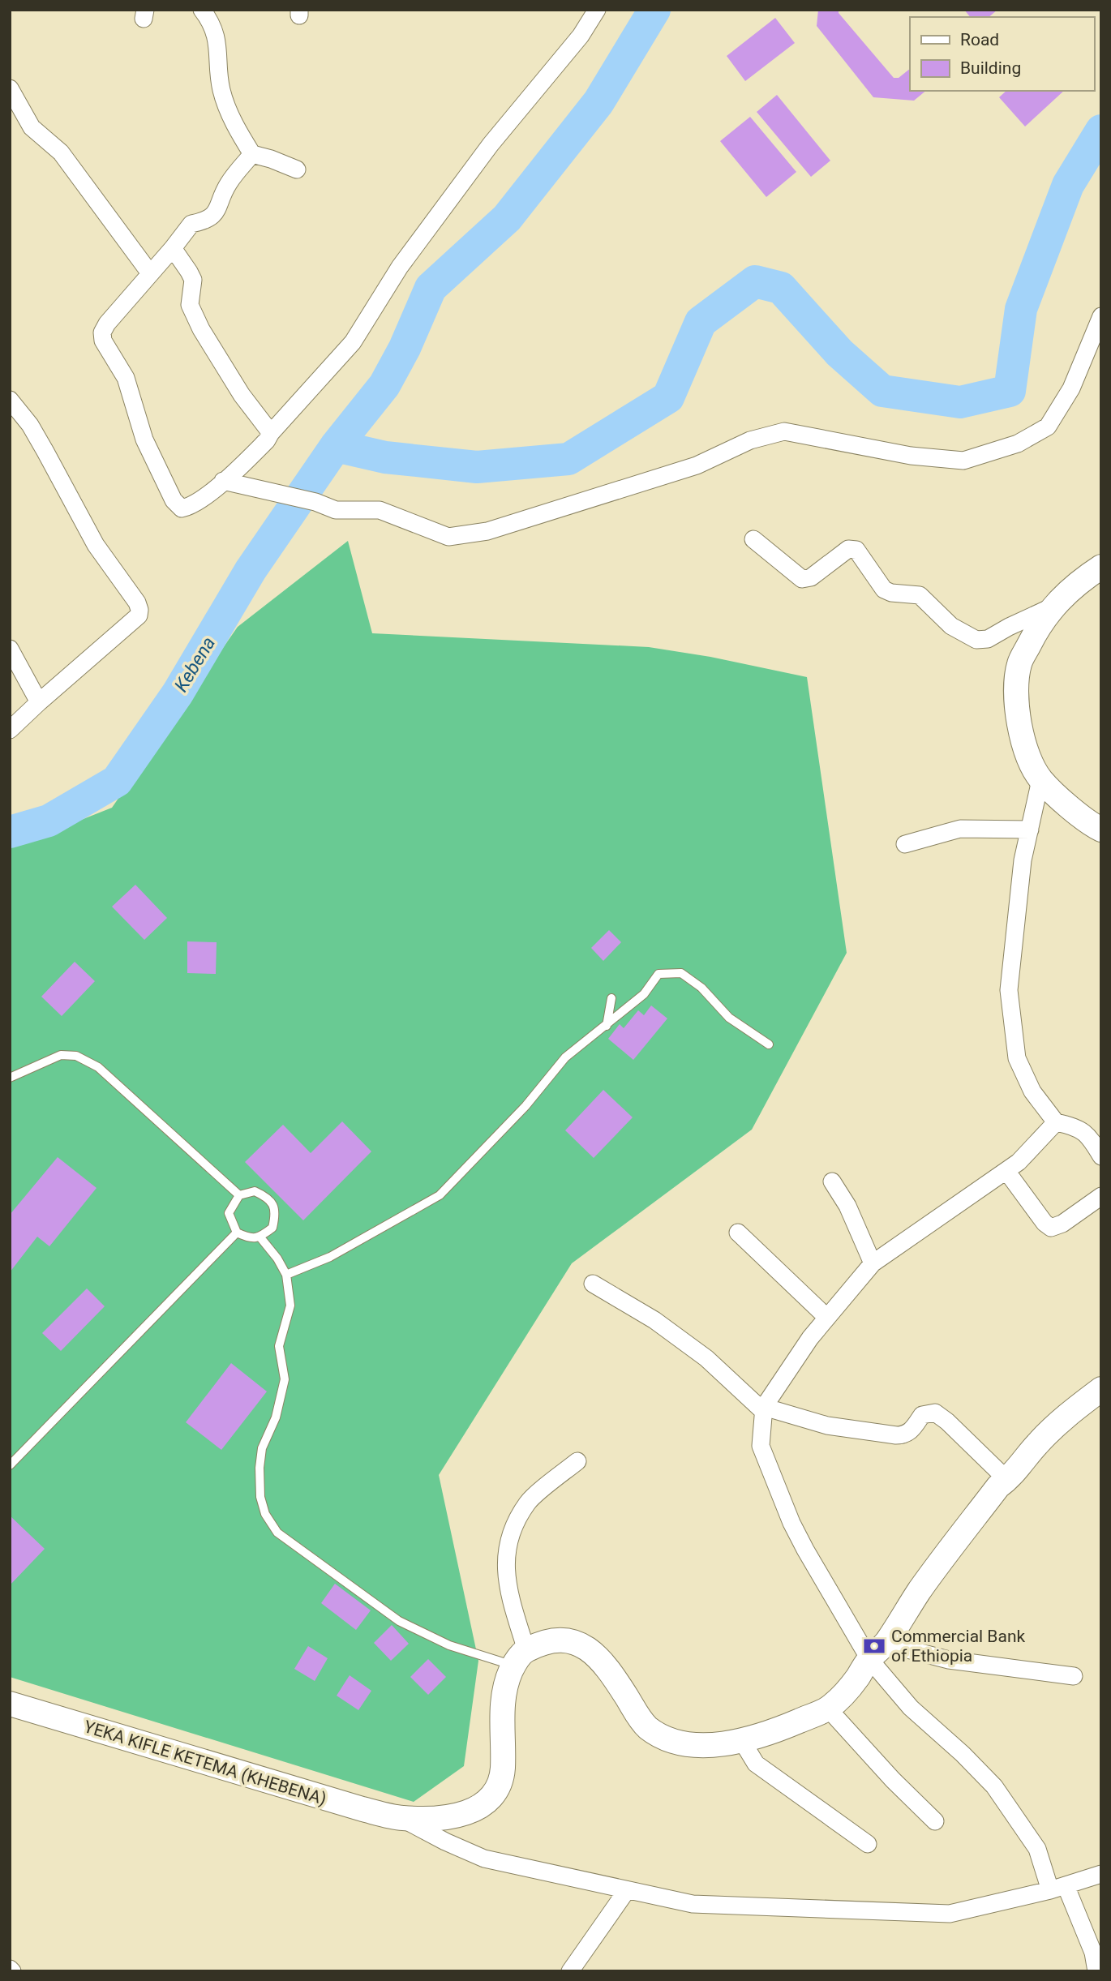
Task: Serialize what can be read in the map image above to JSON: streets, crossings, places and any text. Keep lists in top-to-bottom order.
{
  "streets": {
    "main road": ["YEKA KIFLE KETEMA (KHEBENA)"]
  },
  "water": ["Kebena"],
  "places": {
    "bank": ["Commercial Bank of Ethiopia"]
  },
  "legend": ["Road", "Building"]
}
